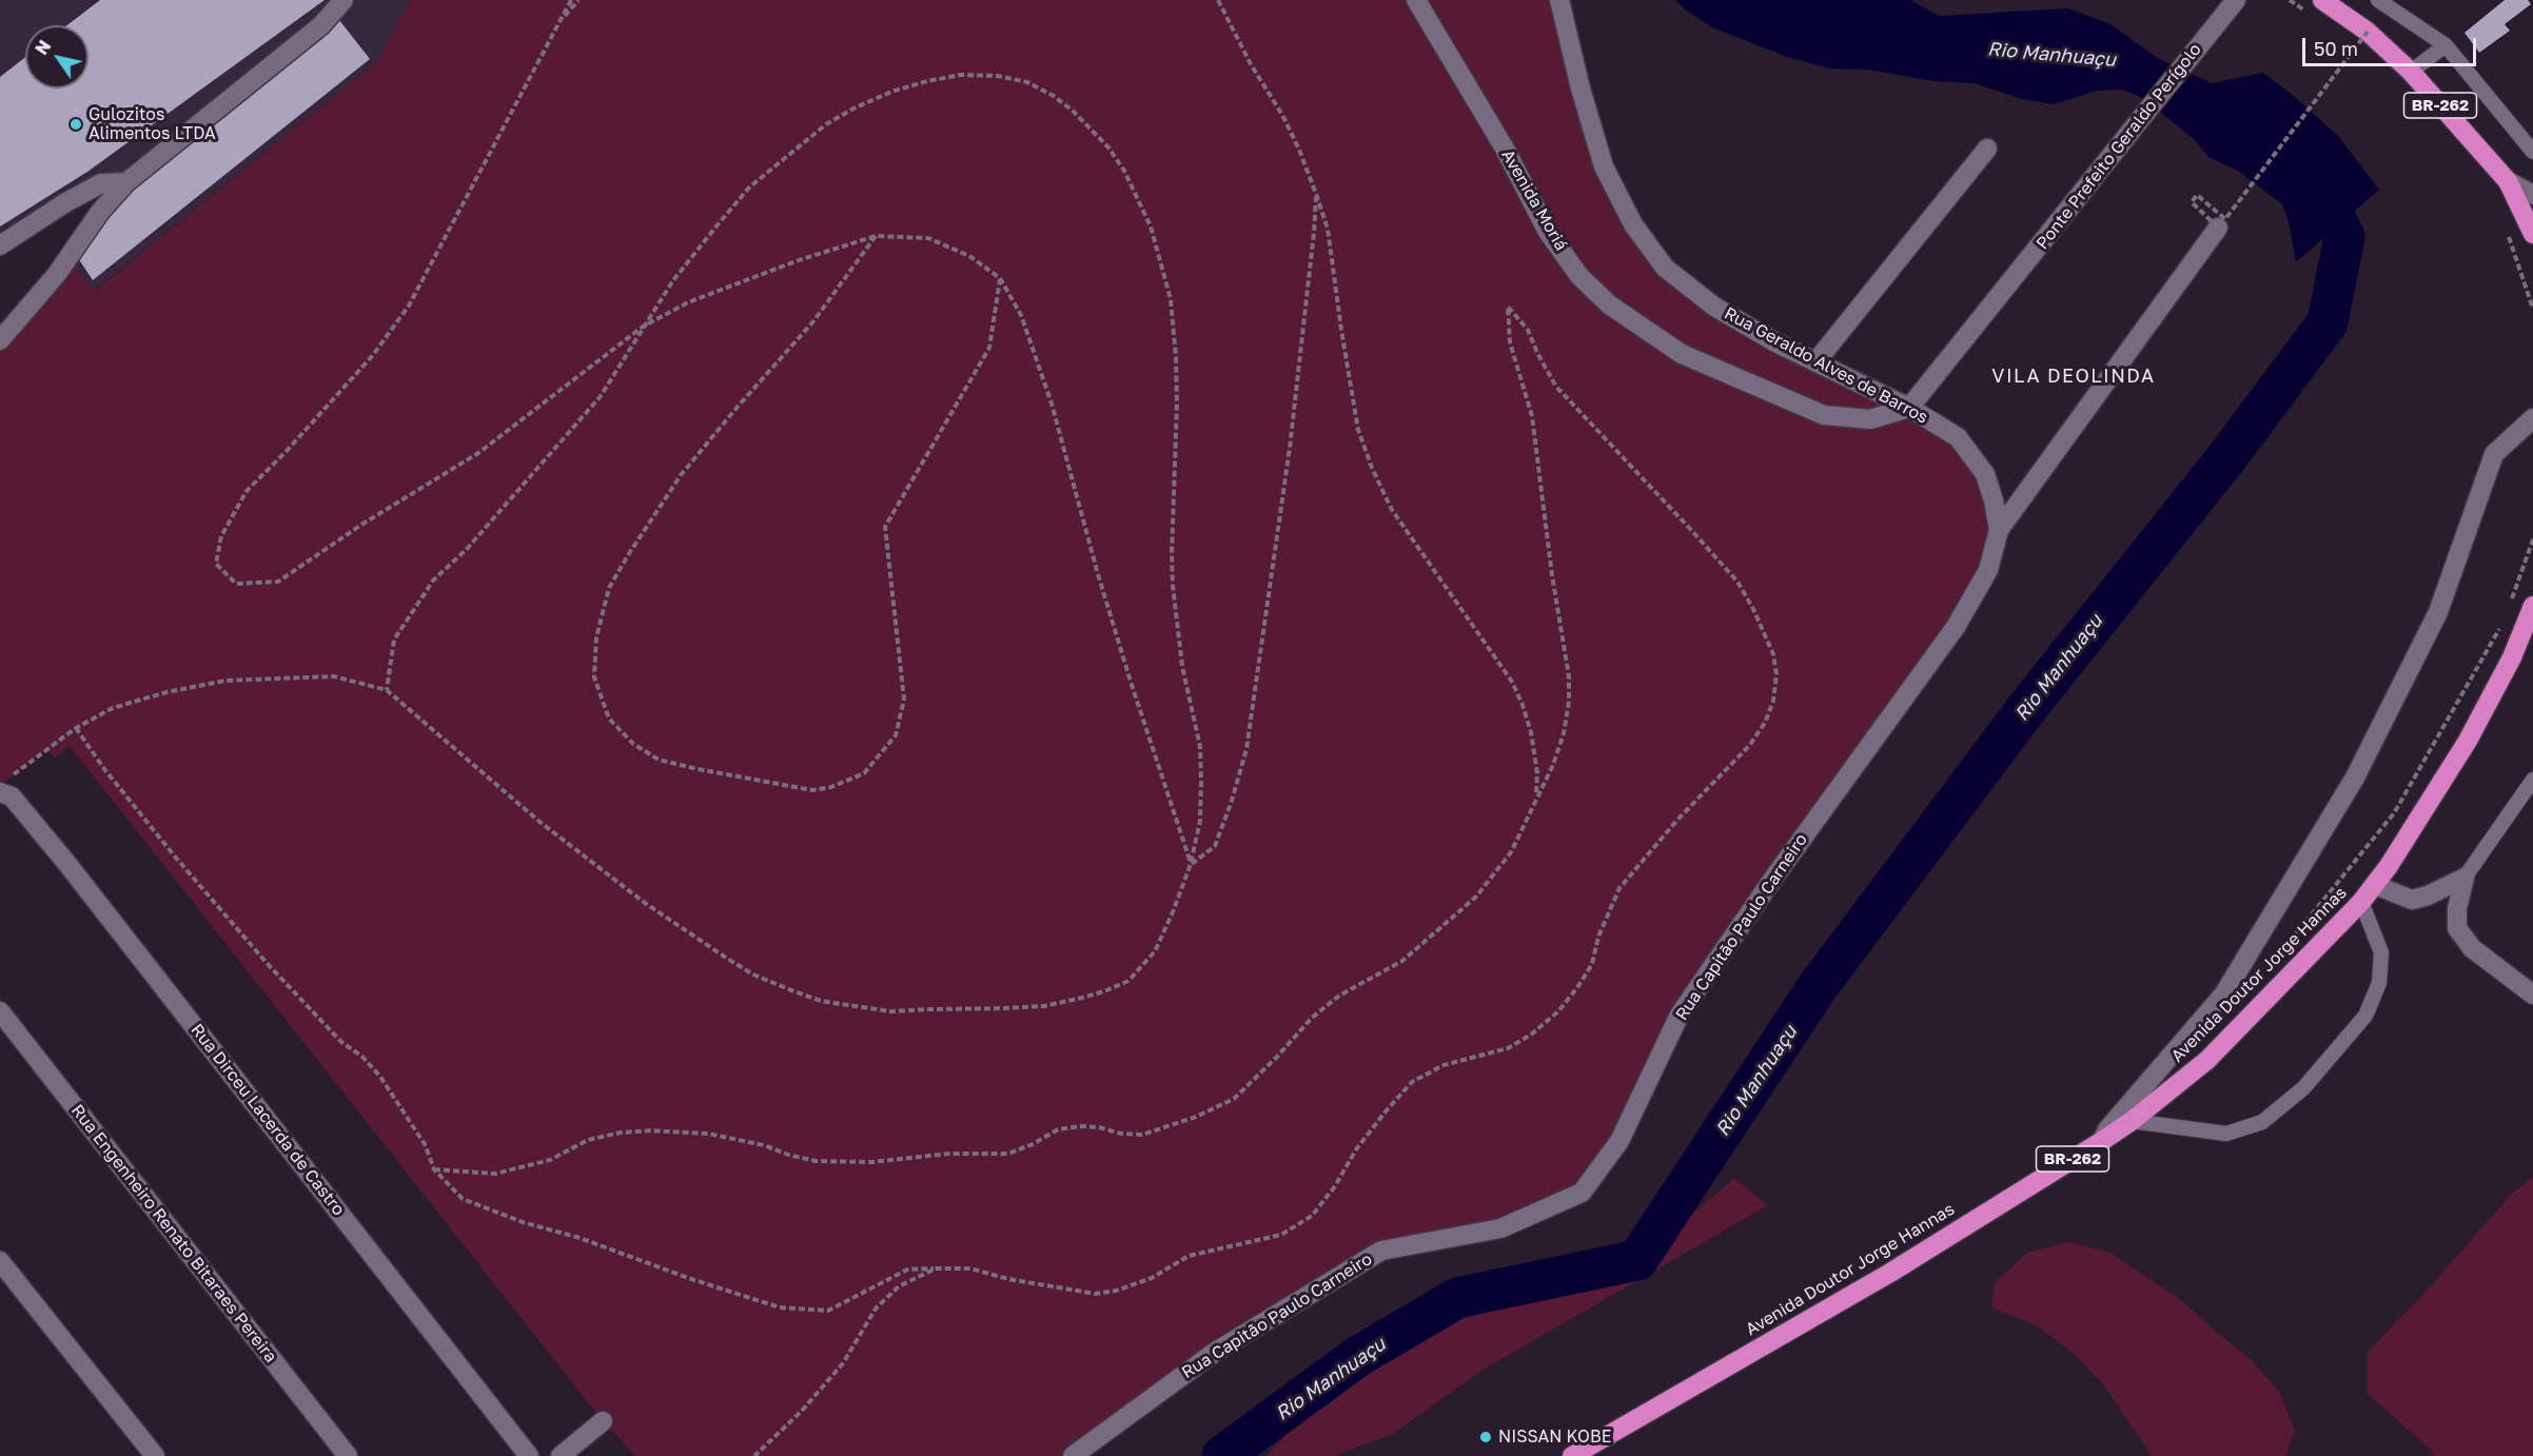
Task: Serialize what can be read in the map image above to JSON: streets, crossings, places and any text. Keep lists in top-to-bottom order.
{
  "streets": {
    "highway": ["BR-262", "Avenida Doutor Jorge Hannas"],
    "street": [
      "Ponte Prefeito Geraldo Perígolo",
      "Avenida Moriá",
      "Rua Geraldo Alves de Barros",
      "Rua Capitão Paulo Carneiro",
      "Rua Dirceu Lacerda de Castro",
      "Rua Engenheiro Renato Bitaraes Pereira"
    ]
  },
  "crossings": [
    ["Ponte Prefeito Geraldo Perígolo", "Avenida Moriá"],
    ["Ponte Prefeito Geraldo Perígolo", "Rua Geraldo Alves de Barros"],
    ["Avenida Moriá", "Rua Geraldo Alves de Barros"],
    ["Rua Geraldo Alves de Barros", "Rua Capitão Paulo Carneiro"]
  ],
  "districts": ["VILA DEOLINDA"],
  "water": ["Rio Manhuaçu"],
  "places": ["Gulozitos Alimentos LTDA", "NISSAN KOBE"],
  "scale_bar": "50 m",
  "north": "top left"
}
